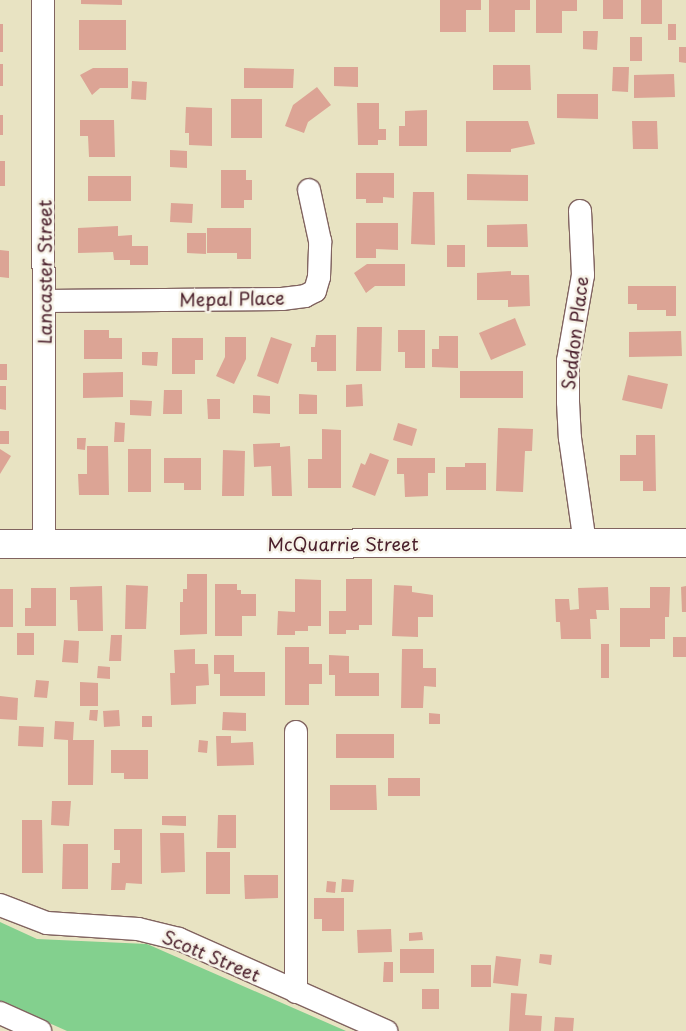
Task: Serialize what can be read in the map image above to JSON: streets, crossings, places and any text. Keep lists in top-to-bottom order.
{
  "streets": {
    "main road": ["McQuarrie Street"],
    "street": [
      "Lancaster Street",
      "Mepal Place",
      "Seddon Place",
      "Scott Street"
    ]
  },
  "crossings": [
    ["Lancaster Street", "Mepal Place"],
    ["Lancaster Street", "McQuarrie Street"],
    ["Seddon Place", "McQuarrie Street"]
  ]
}
